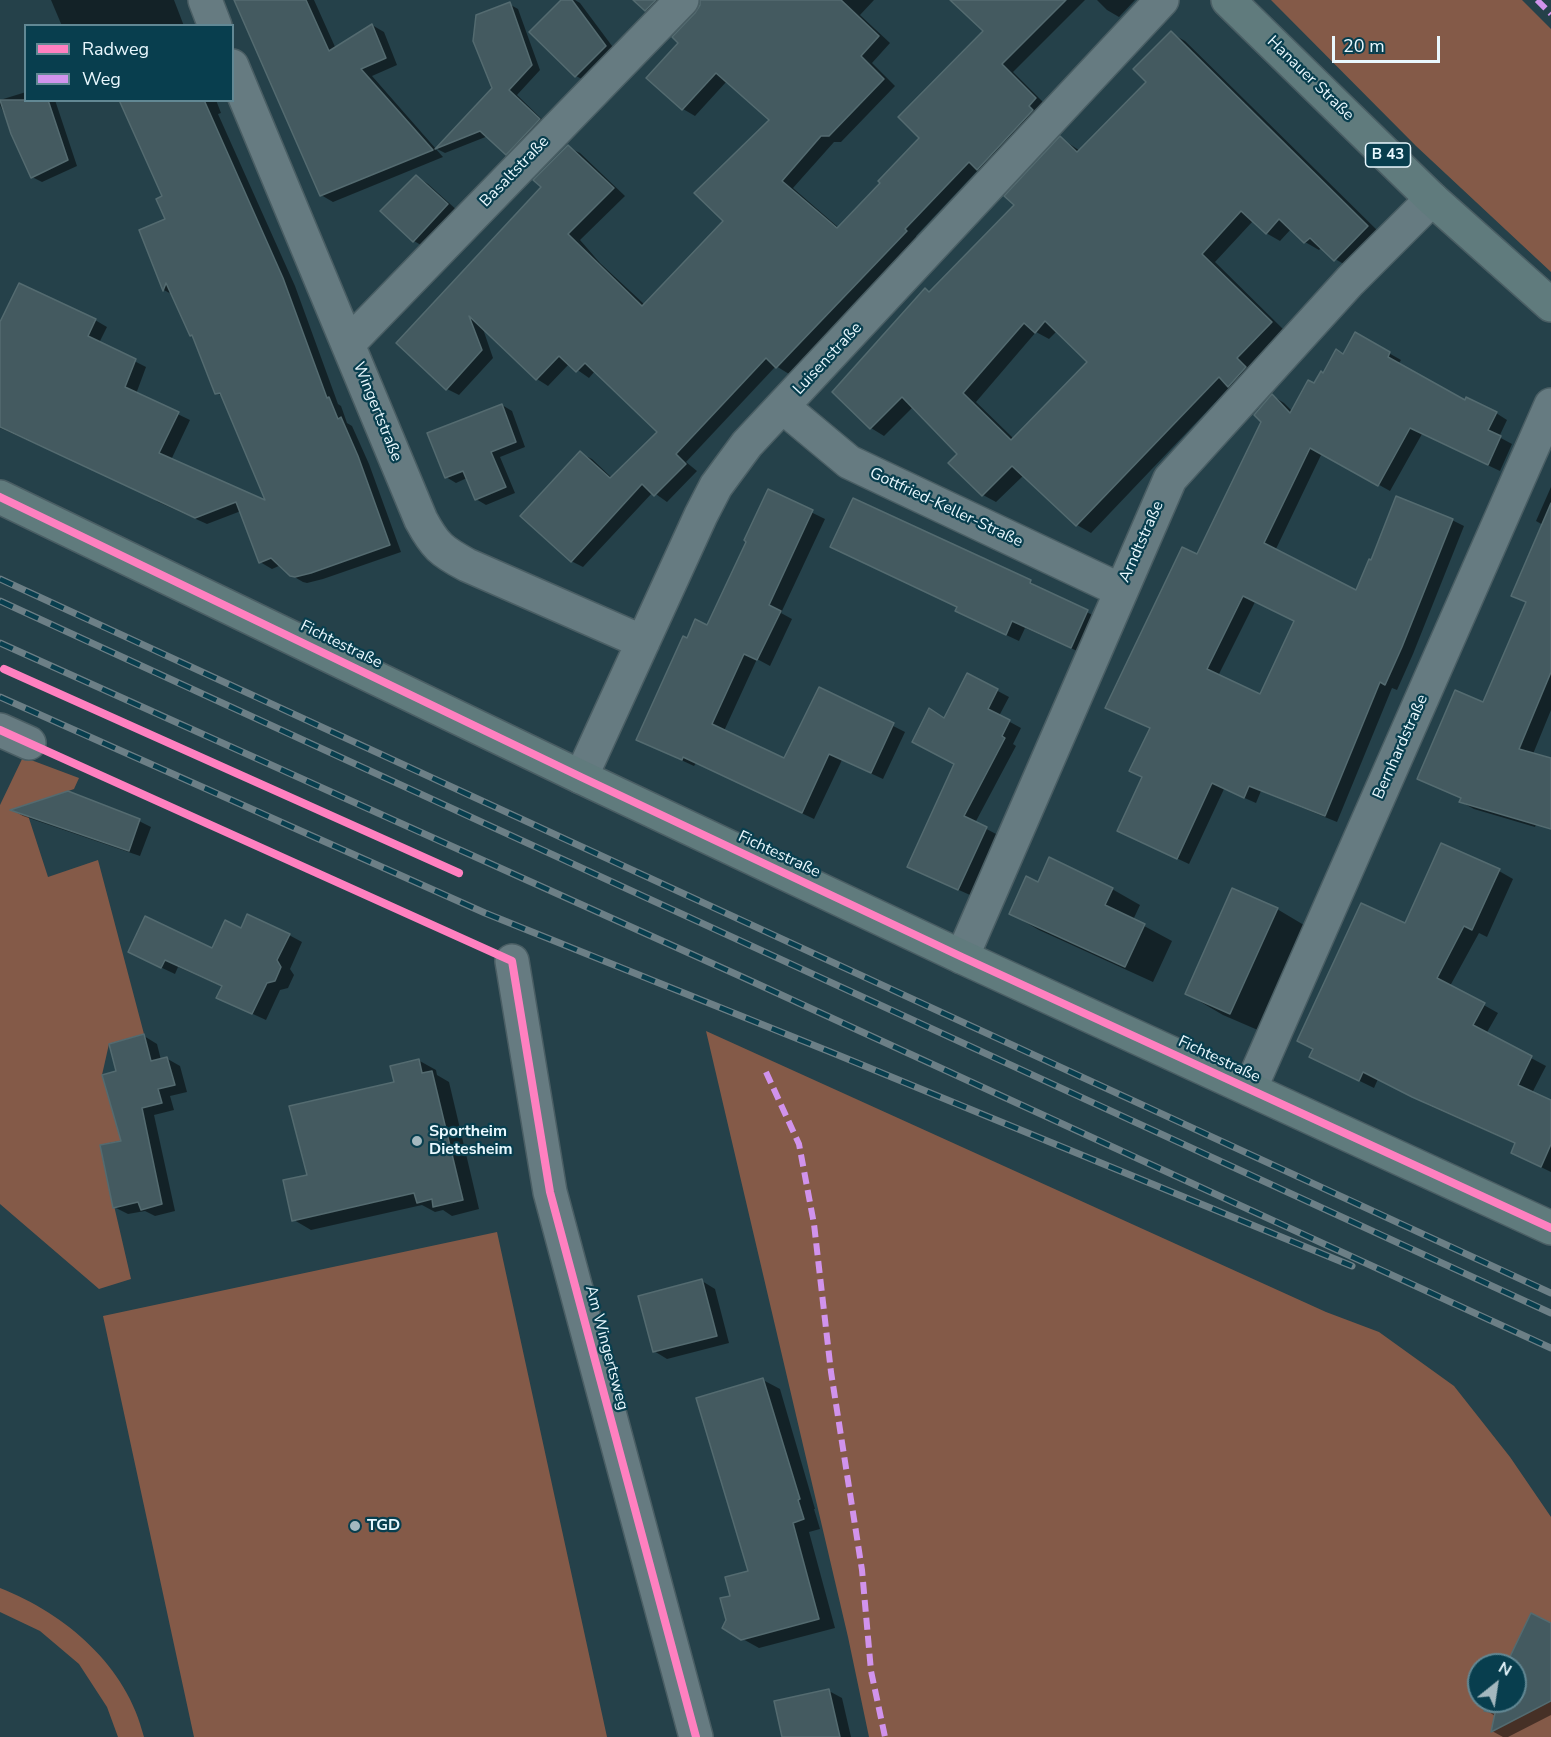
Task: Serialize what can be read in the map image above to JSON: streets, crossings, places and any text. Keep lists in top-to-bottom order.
{
  "streets": {
    "main road": ["Hanauer Straße", "B 43", "Fichtestraße"],
    "street": [
      "Basaltstraße",
      "Luisenstraße",
      "Wingertstraße",
      "Gottfried-Keller-Straße",
      "Arndtstraße",
      "Bernhardstraße",
      "Am Wingertsweg"
    ]
  },
  "crossings": [
    ["Hanauer Straße", "Arndtstraße"],
    ["Basaltstraße", "Wingertstraße"],
    ["Luisenstraße", "Wingertstraße"],
    ["Luisenstraße", "Gottfried-Keller-Straße"],
    ["Luisenstraße", "Fichtestraße"],
    ["Gottfried-Keller-Straße", "Arndtstraße"],
    ["Arndtstraße", "Fichtestraße"],
    ["Fichtestraße", "Bernhardstraße"]
  ],
  "places": ["Sportheim Dietesheim", "TGD"],
  "legend": ["Radweg", "Weg"],
  "scale_bar": "20 m",
  "north": "top right"
}
